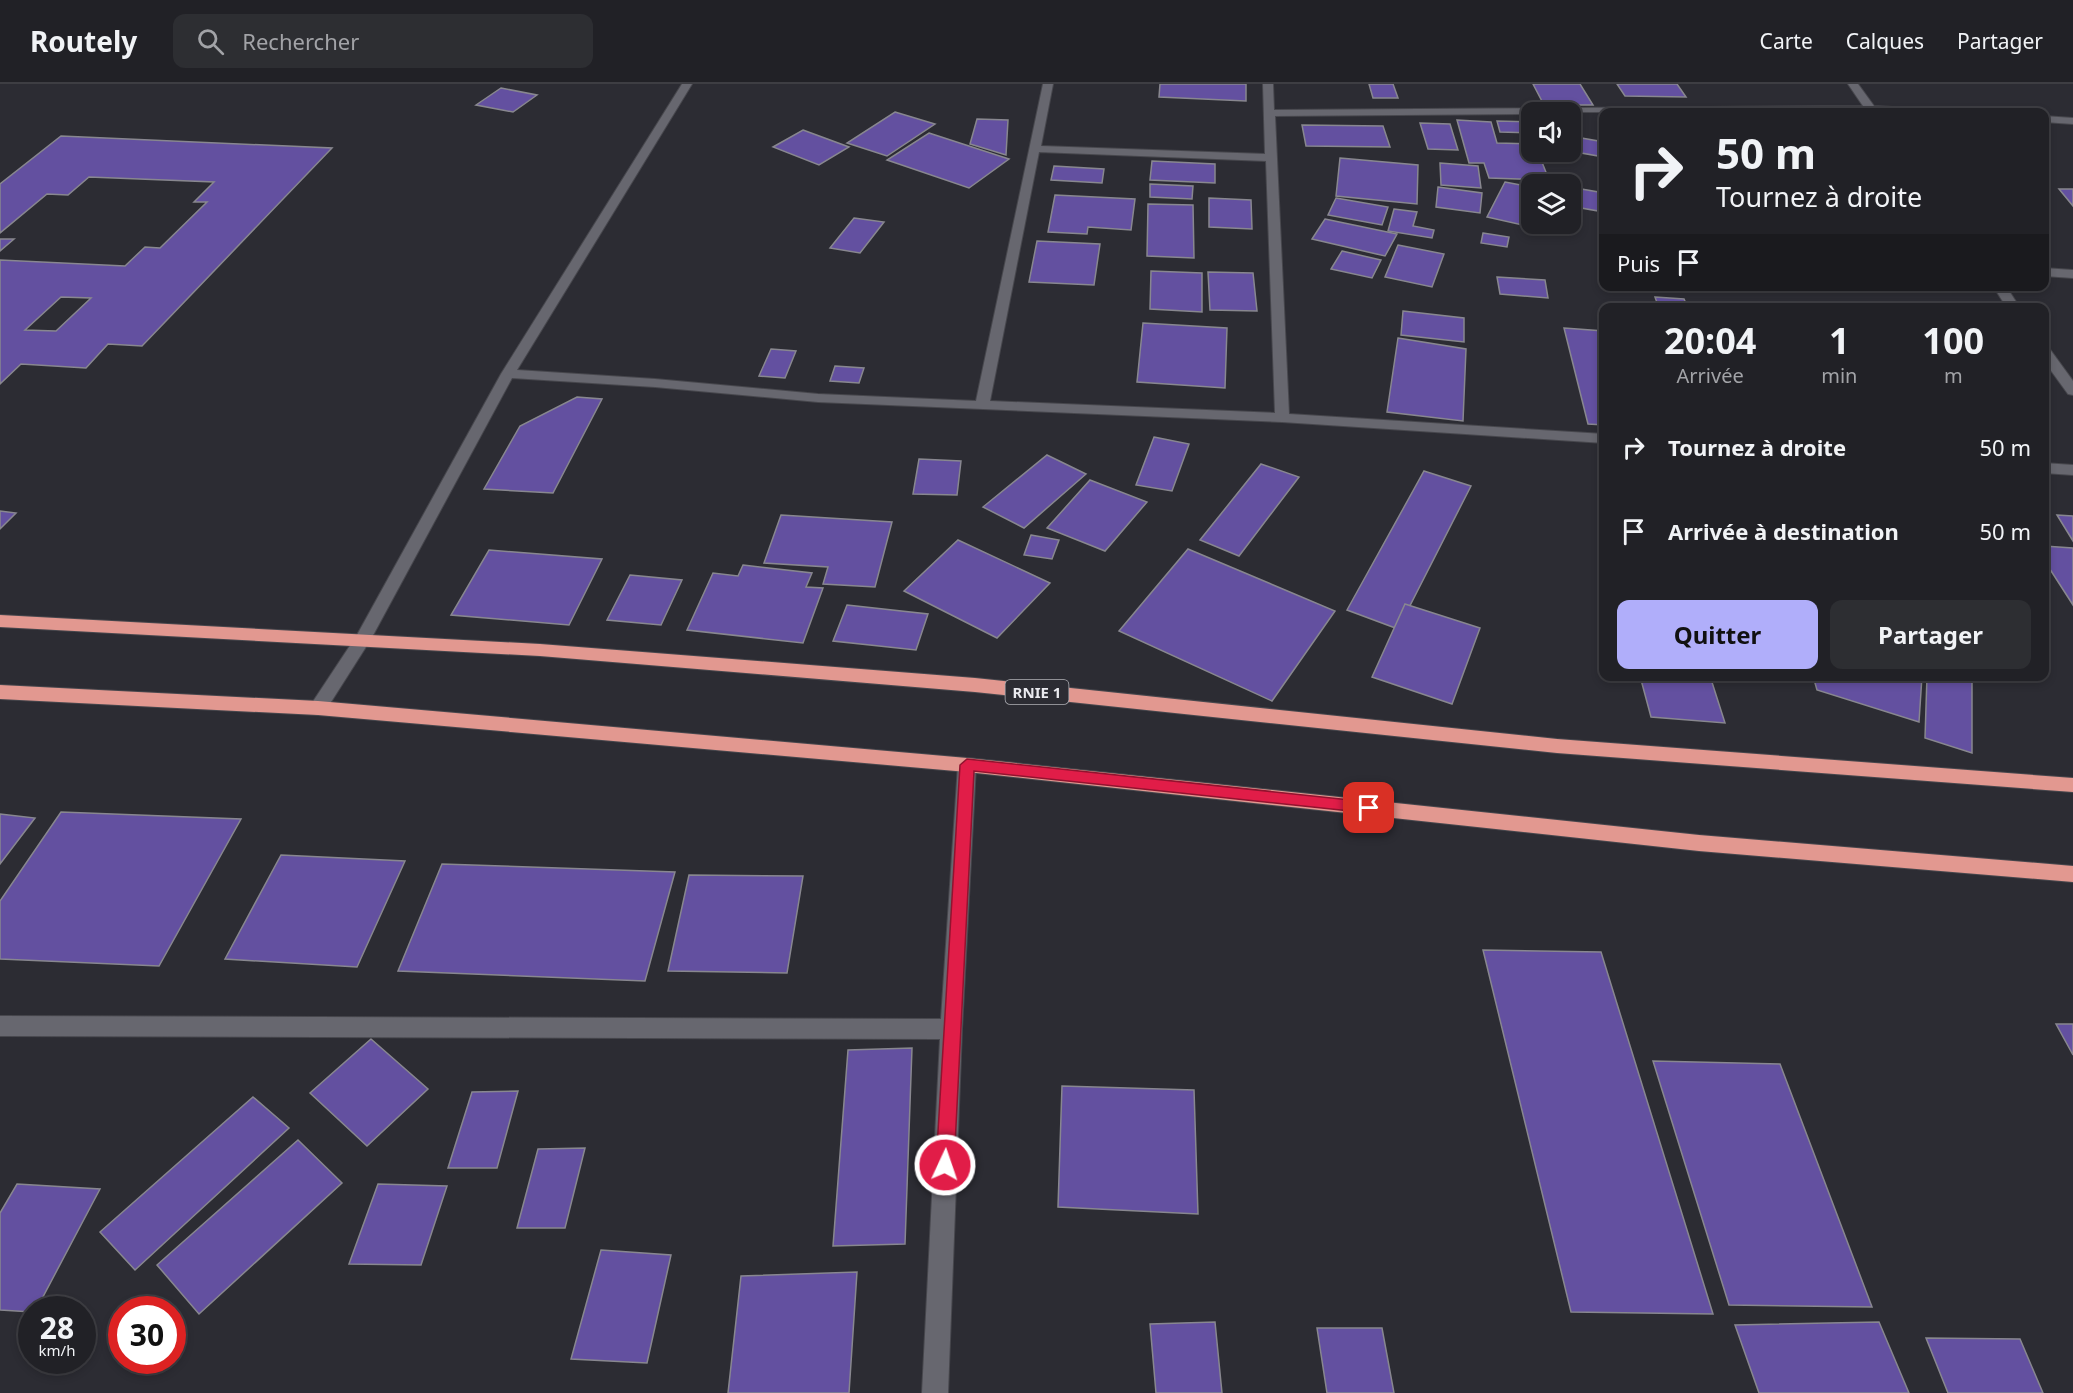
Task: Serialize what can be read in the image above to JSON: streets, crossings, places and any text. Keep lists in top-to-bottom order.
{
  "streets": {
    "highway": ["RNIE 1"]
  },
  "page": {
    "header": "Routely",
    "search": "Rechercher",
    "nav": ["Carte", "Calques", "Partager"],
    "turn": ["50 m", "Tournez à droite"],
    "then": "Puis",
    "eta": [
      "20:04",
      "Arrivée",
      "1",
      "min",
      "100",
      "m"
    ],
    "list": [
      {
        "name": "Tournez à droite",
        "value": "50 m"
      },
      {
        "name": "Arrivée à destination",
        "value": "50 m"
      }
    ],
    "buttons": ["Quitter", "Partager"],
    "speed": "28 km/h",
    "limit": "30"
  }
}
